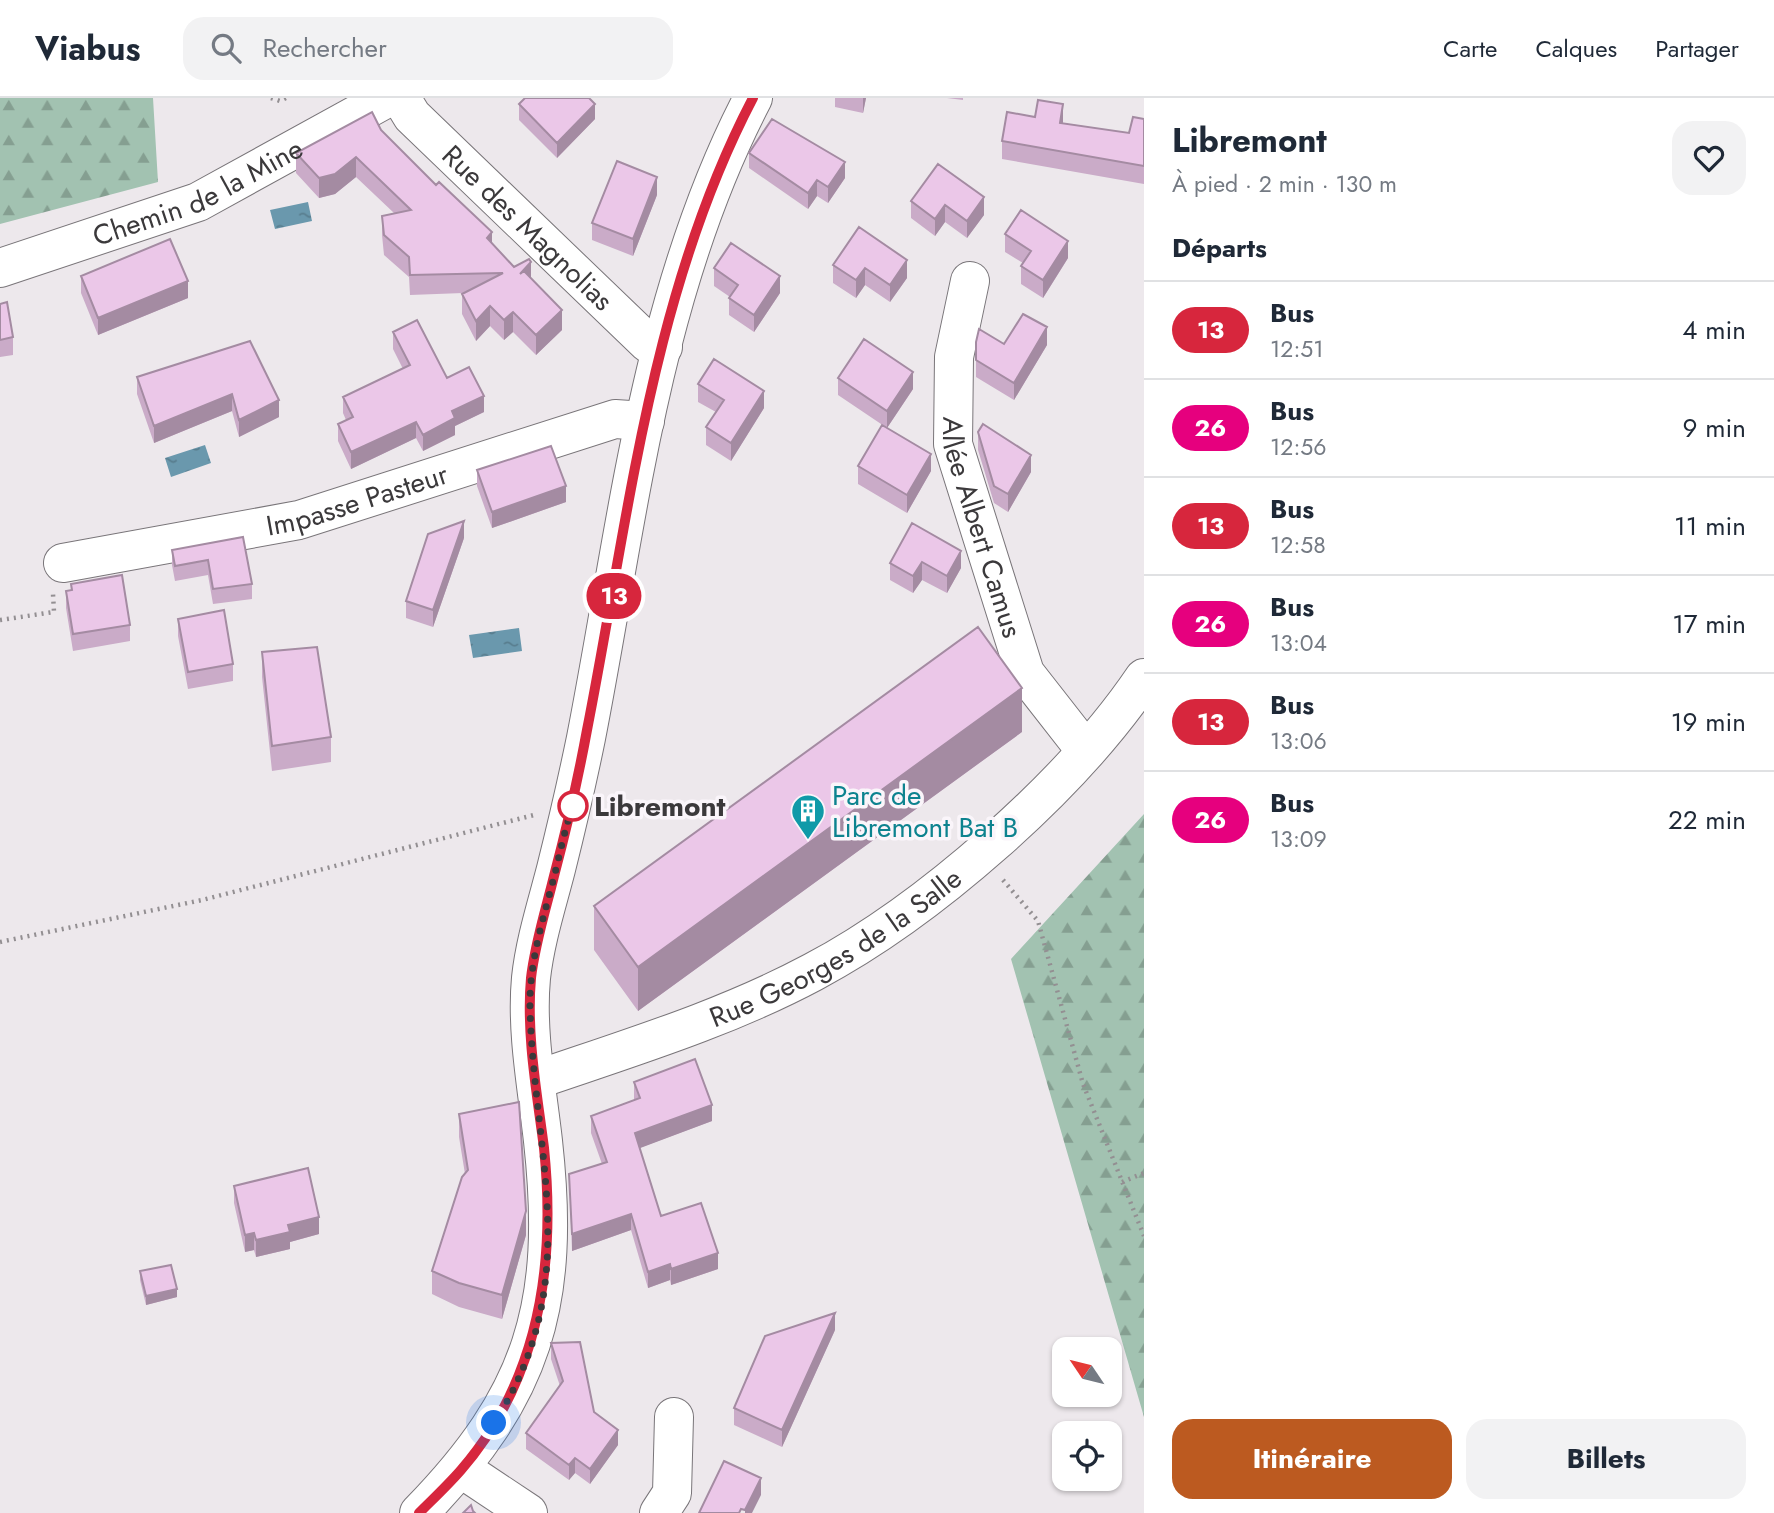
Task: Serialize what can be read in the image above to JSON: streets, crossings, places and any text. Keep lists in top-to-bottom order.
{
  "streets": {
    "street": [
      "Chemin de la Mine",
      "Rue des Magnolias",
      "Impasse Pasteur",
      "Allée Albert Camus",
      "Rue Georges de la Salle"
    ]
  },
  "crossings": [
    ["Allée Albert Camus", "Rue Georges de la Salle"]
  ],
  "places": {
    "other": ["Libremont"],
    "building": ["Parc de Libremont Bat B"]
  },
  "lines": ["bus line 13"],
  "north": "top left",
  "page": {
    "header": "Viabus",
    "search": "Rechercher",
    "nav": ["Carte", "Calques", "Partager"],
    "on_map": "13",
    "heading": [
      ["Libremont", "À pied · 2 min · 130 m"],
      "Départs"
    ],
    "list": [
      {
        "mark": "13",
        "name": "Bus",
        "note": "12:51",
        "value": "4 min"
      },
      {
        "mark": "26",
        "name": "Bus",
        "note": "12:56",
        "value": "9 min"
      },
      {
        "mark": "13",
        "name": "Bus",
        "note": "12:58",
        "value": "11 min"
      },
      {
        "mark": "26",
        "name": "Bus",
        "note": "13:04",
        "value": "17 min"
      },
      {
        "mark": "13",
        "name": "Bus",
        "note": "13:06",
        "value": "19 min"
      },
      {
        "mark": "26",
        "name": "Bus",
        "note": "13:09",
        "value": "22 min"
      }
    ],
    "buttons": ["Itinéraire", "Billets"]
  }
}
